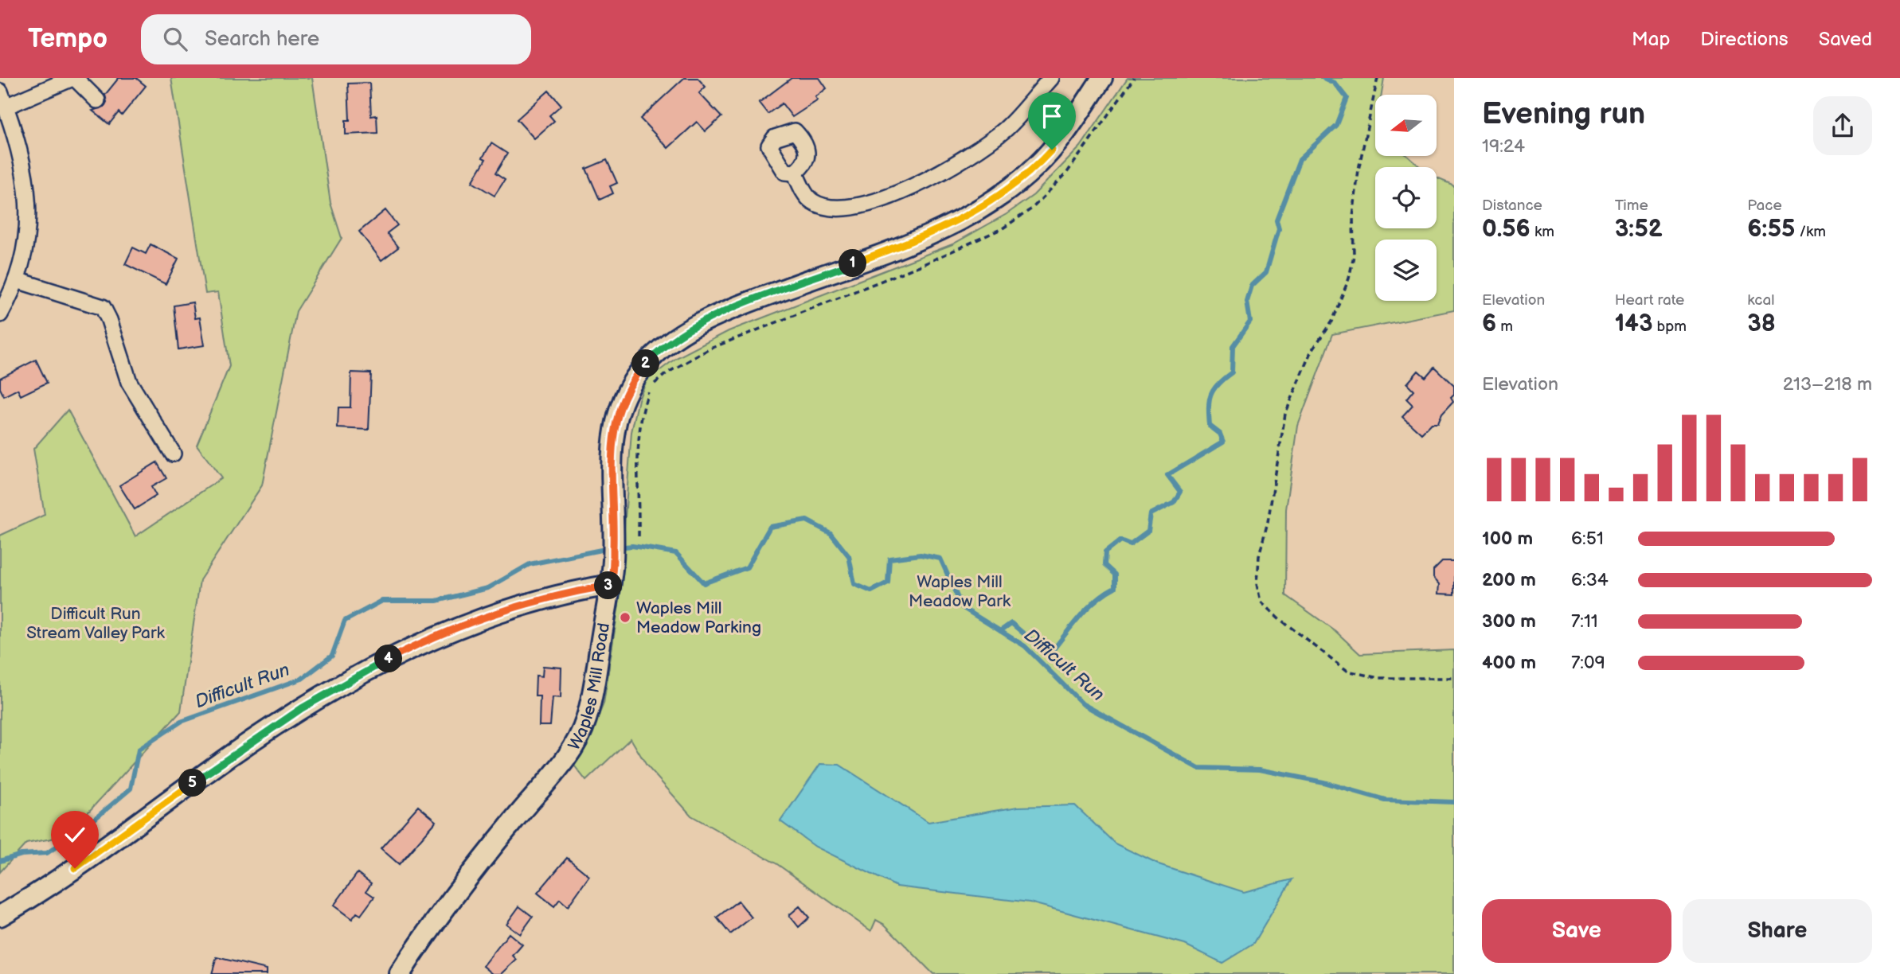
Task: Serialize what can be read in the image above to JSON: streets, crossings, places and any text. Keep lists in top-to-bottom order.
{
  "streets": {
    "main road": ["Waples Mill Road"]
  },
  "water": ["Difficult Run"],
  "parks": ["Waples Mill Meadow Park", "Difficult Run Stream Valley Park"],
  "places": ["Waples Mill Meadow Parking"],
  "north": "left",
  "page": {
    "header": "Tempo",
    "search": "Search here",
    "nav": ["Map", "Directions", "Saved"],
    "heading": ["Evening run", "19:24"],
    "stats": [
      ["Distance", "0.56 km"],
      ["Time", "3:52"],
      ["Pace", "6:55 /km"],
      ["Elevation", "6 m"],
      ["Heart rate", "143 bpm"],
      ["kcal", "38"]
    ],
    "pins": [
      "1",
      "2",
      "3",
      "4",
      "5"
    ],
    "chart": ["Elevation", "213–218 m"],
    "list": [
      {
        "name": "100 m",
        "note": "6:51"
      },
      {
        "name": "200 m",
        "note": "6:34"
      },
      {
        "name": "300 m",
        "note": "7:11"
      },
      {
        "name": "400 m",
        "note": "7:09"
      }
    ],
    "buttons": ["Save", "Share"]
  }
}
